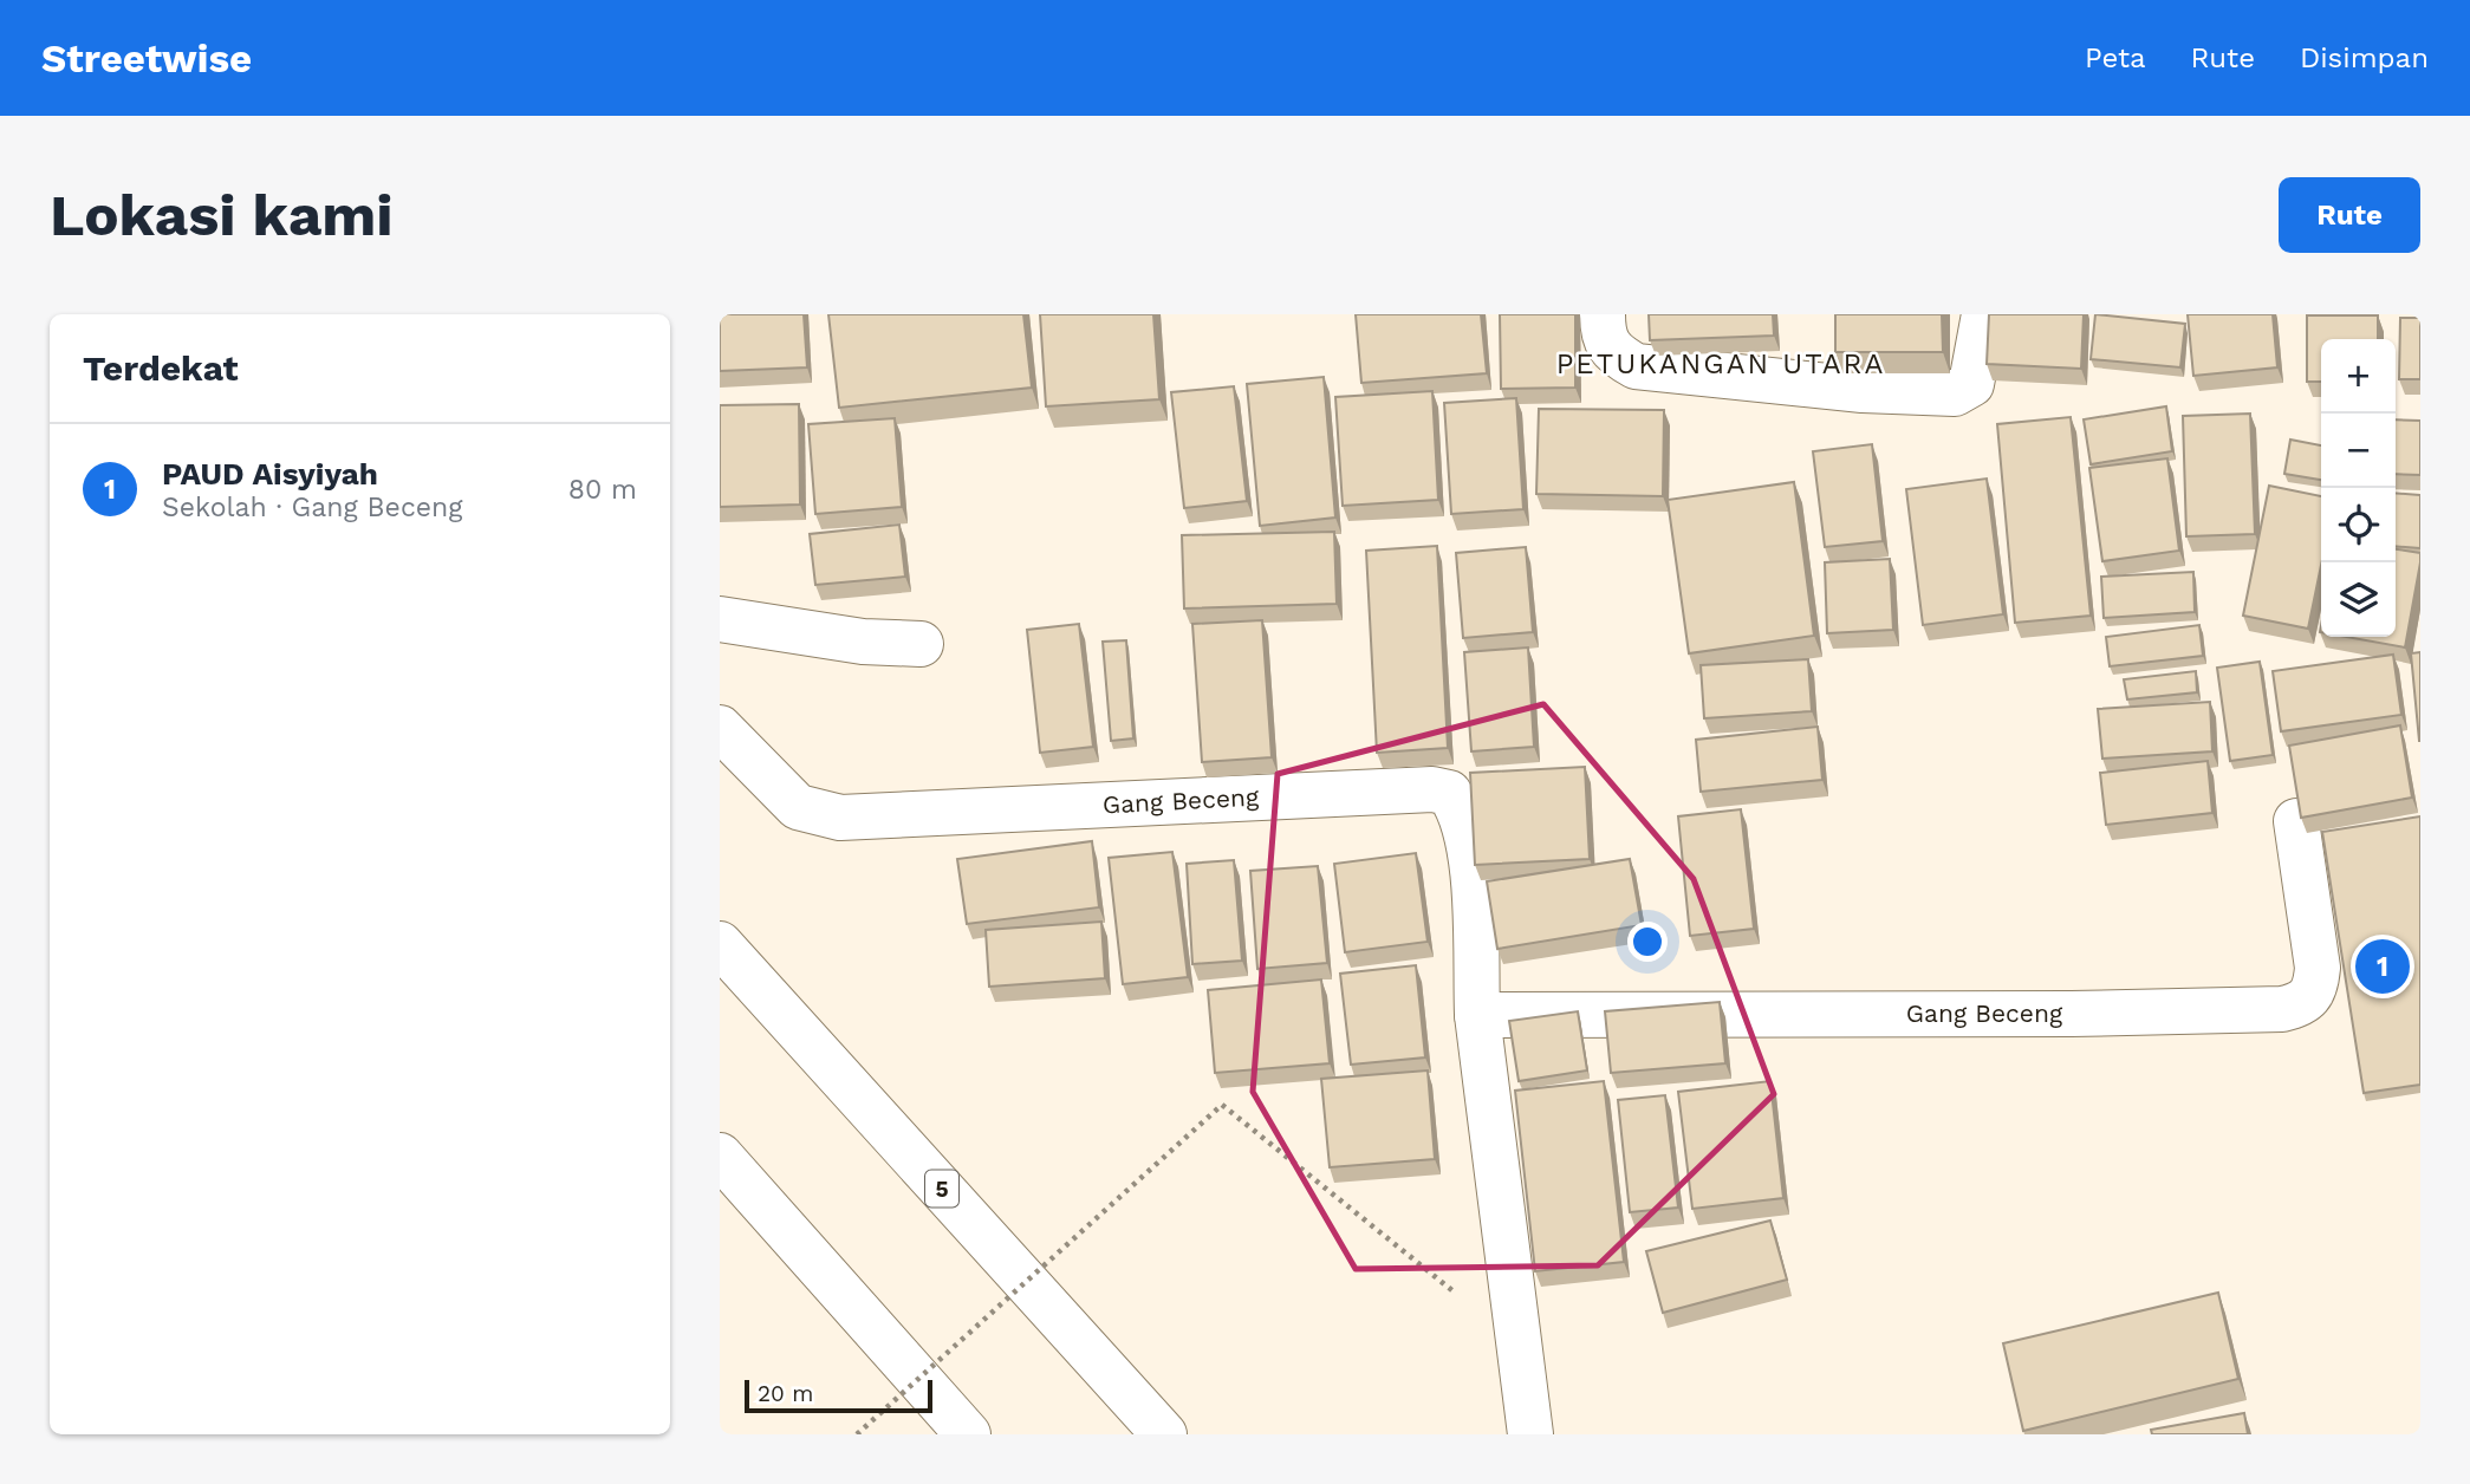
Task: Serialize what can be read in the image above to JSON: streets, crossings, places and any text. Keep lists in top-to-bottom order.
{
  "streets": {
    "main road": ["Gang Beceng", "5"]
  },
  "districts": ["PETUKANGAN UTARA"],
  "scale_bar": "20 m",
  "page": {
    "header": "Streetwise",
    "nav": ["Peta", "Rute", "Disimpan"],
    "buttons": "Rute",
    "title": "Lokasi kami",
    "heading": "Terdekat",
    "map_buttons": ["+", "−"],
    "list": [
      {
        "mark": "1",
        "name": "PAUD Aisyiyah",
        "note": "Sekolah · Gang Beceng",
        "value": "80 m"
      }
    ],
    "pins": "1",
    "scale": "20 m"
  }
}
